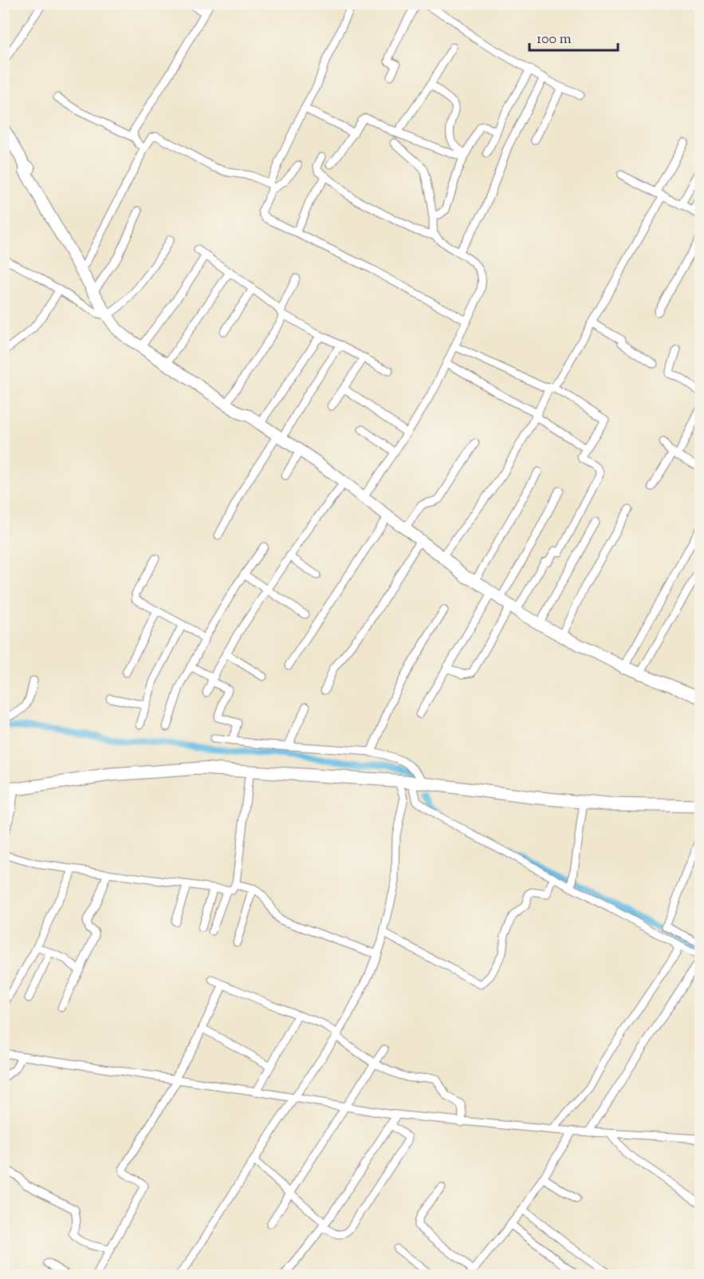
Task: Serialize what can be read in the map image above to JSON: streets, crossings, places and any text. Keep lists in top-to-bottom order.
{
  "scale_bar": "100 m"
}
